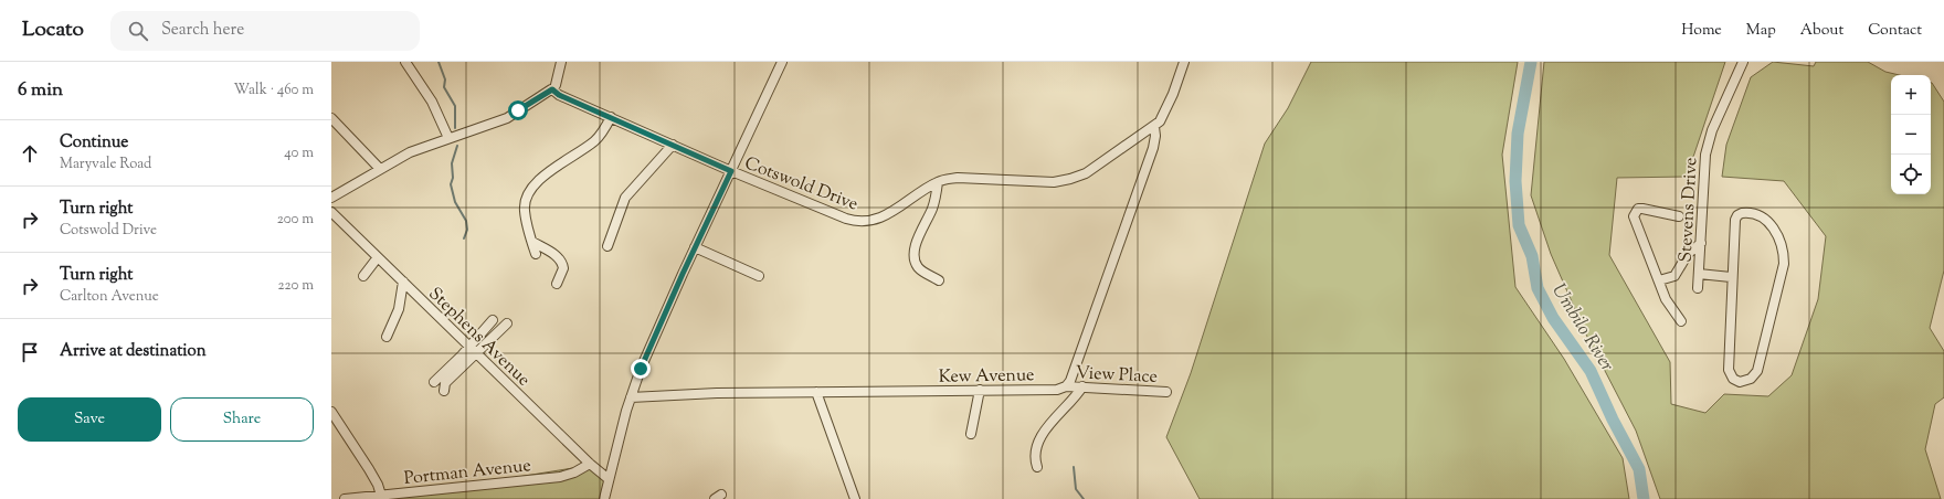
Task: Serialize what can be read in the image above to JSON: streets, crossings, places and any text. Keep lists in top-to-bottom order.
{
  "streets": {
    "street": [
      "Cotswold Drive",
      "Stevens Drive",
      "Stephens Avenue",
      "View Place",
      "Kew Avenue",
      "Portman Avenue"
    ]
  },
  "crossings": [
    ["Stephens Avenue", "Portman Avenue"],
    ["View Place", "Kew Avenue"]
  ],
  "water": ["Umbilo River"],
  "page": {
    "header": "Locato",
    "search": "Search here",
    "nav": [
      "Home",
      "Map",
      "About",
      "Contact"
    ],
    "heading": ["6 min", "Walk · 460 m"],
    "map_buttons": ["+", "−"],
    "list": [
      ["Continue", "Maryvale Road", "40 m"],
      ["Turn right", "Cotswold Drive", "200 m"],
      ["Turn right", "Carlton Avenue", "220 m"],
      "Arrive at destination"
    ],
    "buttons": ["Save", "Share"]
  }
}
